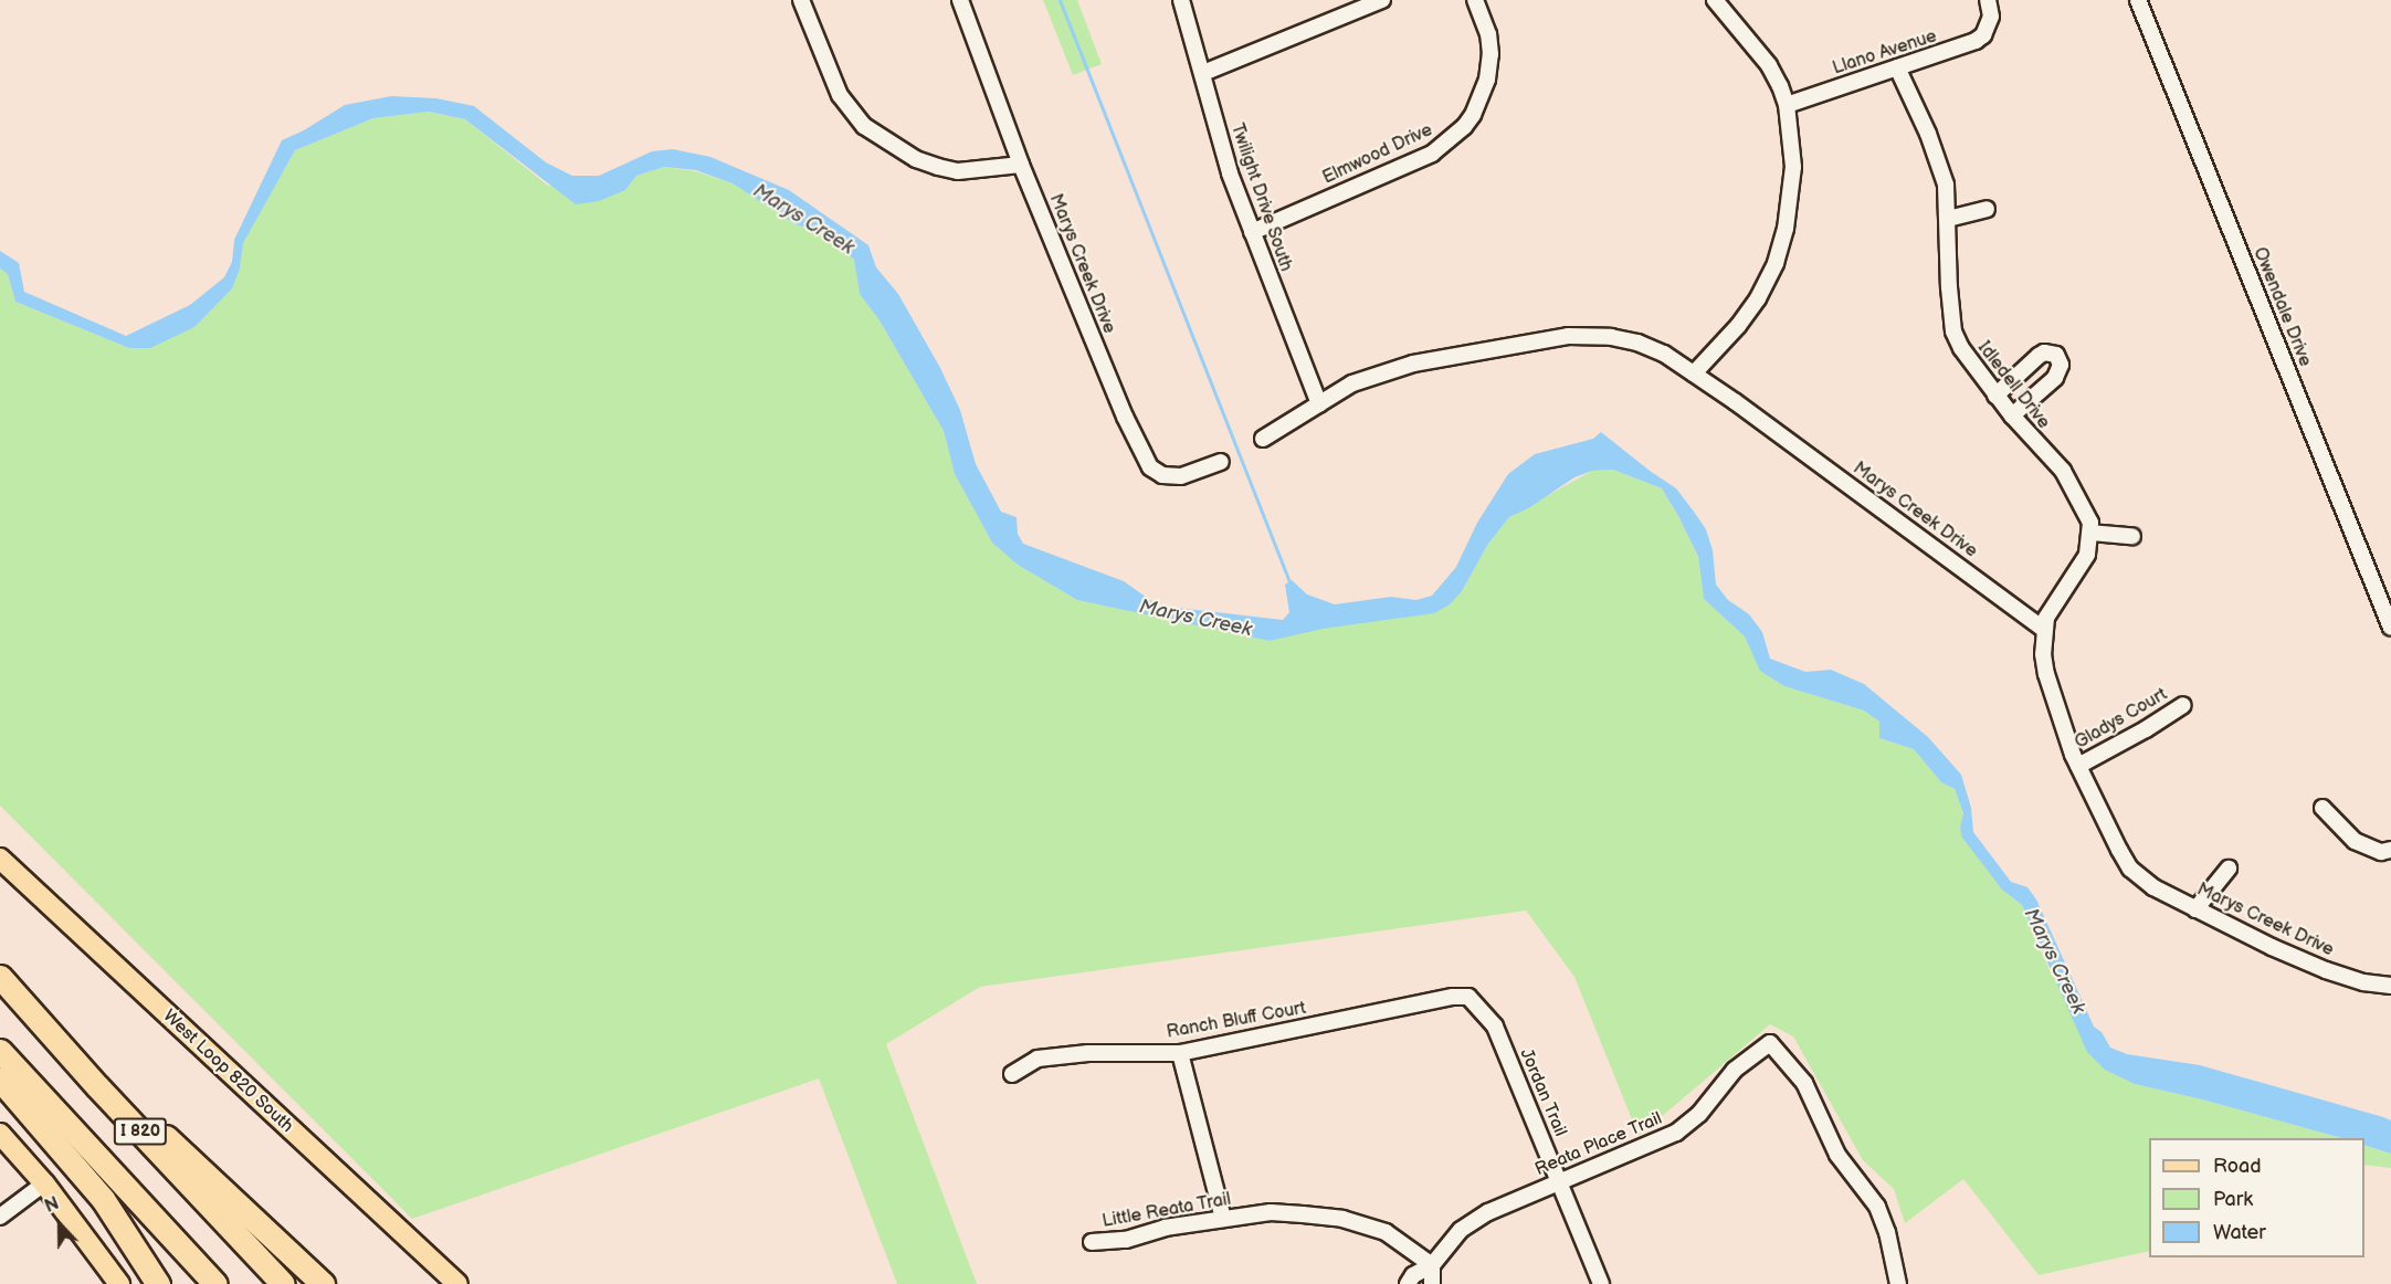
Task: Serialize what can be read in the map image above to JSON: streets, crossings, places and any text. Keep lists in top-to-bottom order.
{
  "streets": {
    "highway": ["I 820"],
    "main road": ["West Loop 820 South"],
    "street": [
      "Llano Avenue",
      "Elmwood Drive",
      "Twilight Drive South",
      "Marys Creek Drive",
      "Owendale Drive",
      "Idledell Drive",
      "Gladys Court",
      "Ranch Bluff Court",
      "Jordan Trail",
      "Reata Place Trail",
      "Little Reata Trail"
    ]
  },
  "crossings": [
    ["Llano Avenue", "Idledell Drive"],
    ["Elmwood Drive", "Twilight Drive South"],
    ["Twilight Drive South", "Marys Creek Drive"],
    ["Marys Creek Drive", "Gladys Court"],
    ["Ranch Bluff Court", "Jordan Trail"],
    ["Jordan Trail", "Reata Place Trail"],
    ["Reata Place Trail", "Little Reata Trail"]
  ],
  "water": ["Marys Creek"],
  "legend": ["Road", "Park", "Water"],
  "north": "top"
}
